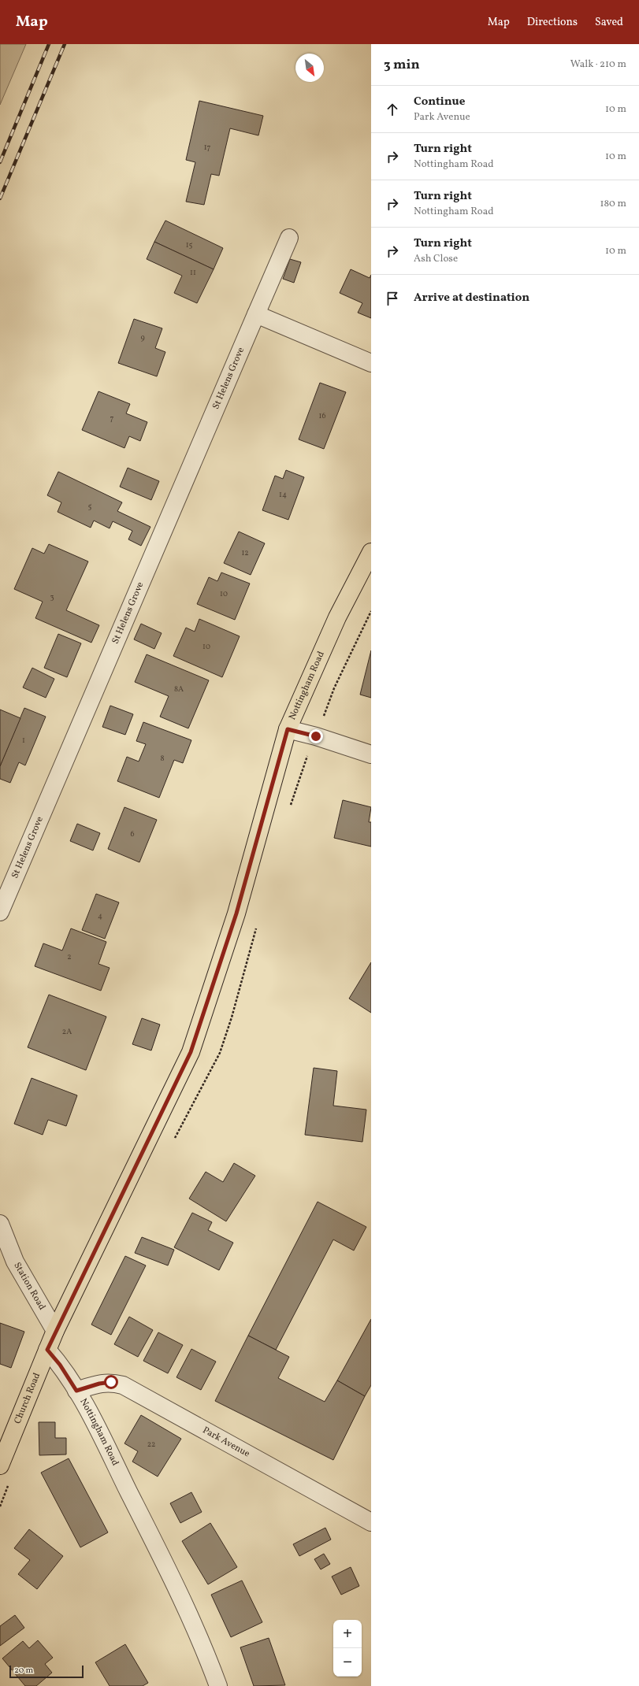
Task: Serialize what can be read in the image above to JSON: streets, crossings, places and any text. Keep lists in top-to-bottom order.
{
  "streets": {
    "main road": ["Nottingham Road", "Church Road"],
    "street": ["St Helens Grove", "Station Road", "Park Avenue"]
  },
  "crossings": [
    ["Nottingham Road", "Station Road"],
    ["Nottingham Road", "Church Road"],
    ["Nottingham Road", "Park Avenue"]
  ],
  "house_numbers": [
    "17",
    "15",
    "11",
    "9",
    "16",
    "7",
    "14",
    "5",
    "12",
    "10",
    "3",
    "10",
    "8A",
    "1",
    "8",
    "6",
    "4",
    "2",
    "2A",
    "22"
  ],
  "scale_bar": "20 m",
  "north": "bottom right",
  "page": {
    "header": "Map",
    "nav": ["Map", "Directions", "Saved"],
    "heading": ["3 min", "Walk · 210 m"],
    "list": [
      ["Continue", "Park Avenue", "10 m"],
      ["Turn right", "Nottingham Road", "10 m"],
      ["Turn right", "Nottingham Road", "180 m"],
      ["Turn right", "Ash Close", "10 m"],
      "Arrive at destination"
    ],
    "map_buttons": ["+", "−"],
    "scale": "20 m"
  }
}
